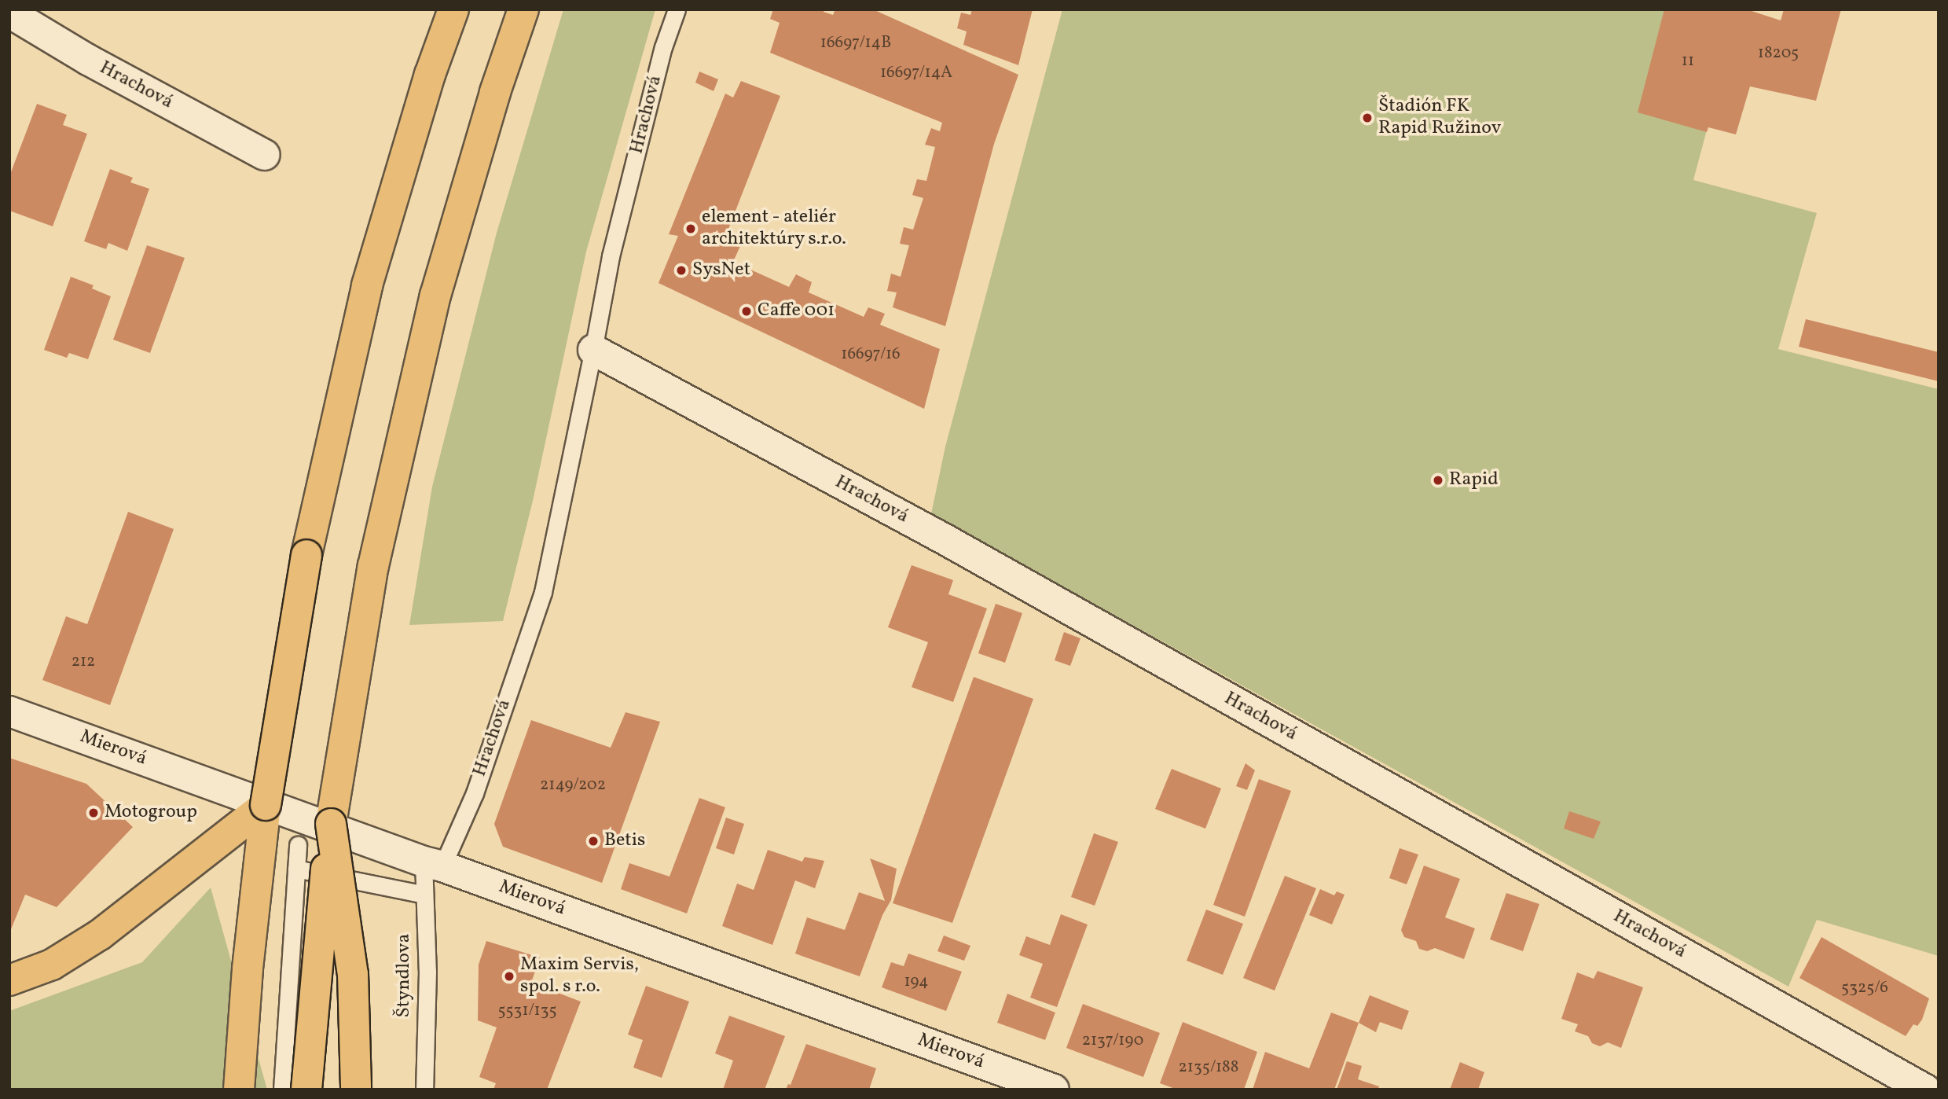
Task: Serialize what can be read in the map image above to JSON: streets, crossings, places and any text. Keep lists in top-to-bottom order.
{
  "streets": {
    "street": ["Hrachová", "Mierová"],
    "lane": ["Štyndlova"]
  },
  "crossings": [
    ["Hrachová", "Mierová"],
    ["Hrachová", "Štyndlova"],
    ["Mierová", "Štyndlova"]
  ],
  "places": [
    "Štadión FK Rapid Ružinov",
    "element - ateliér architektúry s.r.o.",
    "SysNet",
    "Caffe 001",
    "Rapid",
    "Motogroup",
    "Betis",
    "Maxim Servis, spol. s r.o."
  ],
  "house_numbers": [
    "16697/14B",
    "18205",
    "11",
    "16697/14A",
    "16697/16",
    "212",
    "2149/202",
    "194",
    "5325/6",
    "5531/135",
    "2137/190",
    "2135/188"
  ]
}
